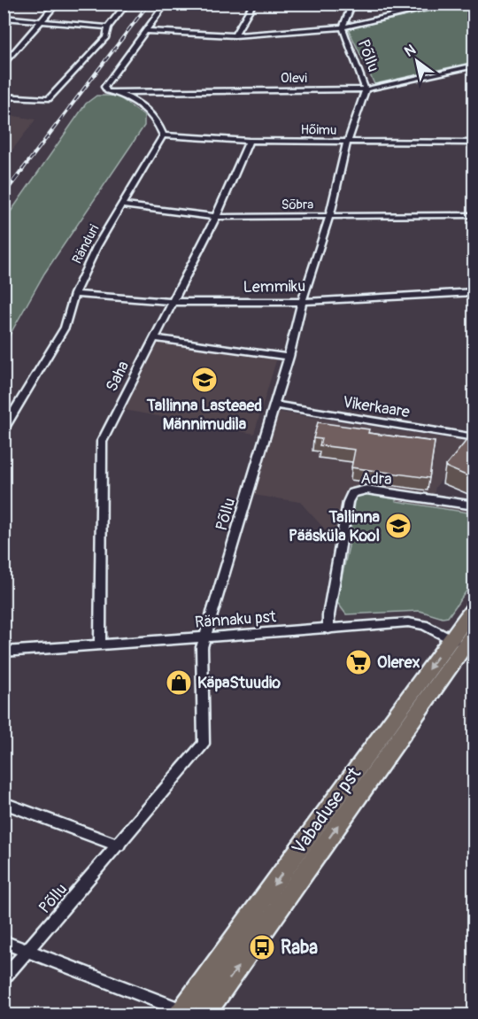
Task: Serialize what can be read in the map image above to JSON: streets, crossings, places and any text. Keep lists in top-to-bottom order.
{
  "streets": {
    "highway": ["Vabaduse pst"],
    "street": [
      "Põllu",
      "Olevi",
      "Hõimu",
      "Sõbra",
      "Ränduri",
      "Lemmiku",
      "Saha",
      "Vikerkaare",
      "Adra",
      "Rännaku pst"
    ]
  },
  "crossings": [
    ["Põllu", "Olevi"],
    ["Põllu", "Hõimu"],
    ["Põllu", "Sõbra"],
    ["Põllu", "Lemmiku"],
    ["Põllu", "Vikerkaare"],
    ["Põllu", "Rännaku pst"],
    ["Hõimu", "Ränduri"],
    ["Hõimu", "Saha"],
    ["Sõbra", "Ränduri"],
    ["Sõbra", "Saha"],
    ["Ränduri", "Lemmiku"],
    ["Lemmiku", "Saha"],
    ["Saha", "Rännaku pst"],
    ["Adra", "Rännaku pst"],
    ["Rännaku pst", "Vabaduse pst"]
  ],
  "places": {
    "school or university": ["Tallinna Lasteaed Männimudila", "Tallinna Pääsküla Kool"],
    "supermarket": ["Olerex"],
    "shop": ["KäpaStuudio"],
    "bus stop": ["Raba"]
  },
  "north": "top left"
}
